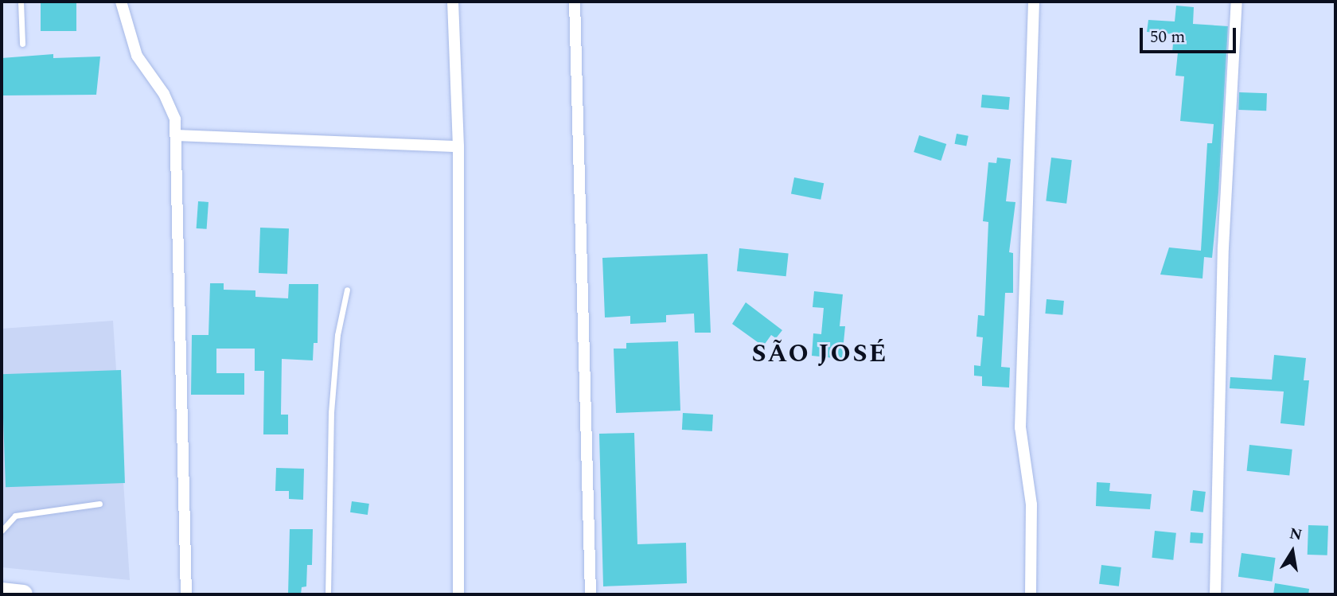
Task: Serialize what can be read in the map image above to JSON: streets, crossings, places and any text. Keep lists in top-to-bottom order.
{
  "districts": ["SÃO JOSÉ"],
  "scale_bar": "50 m",
  "north": "top"
}
